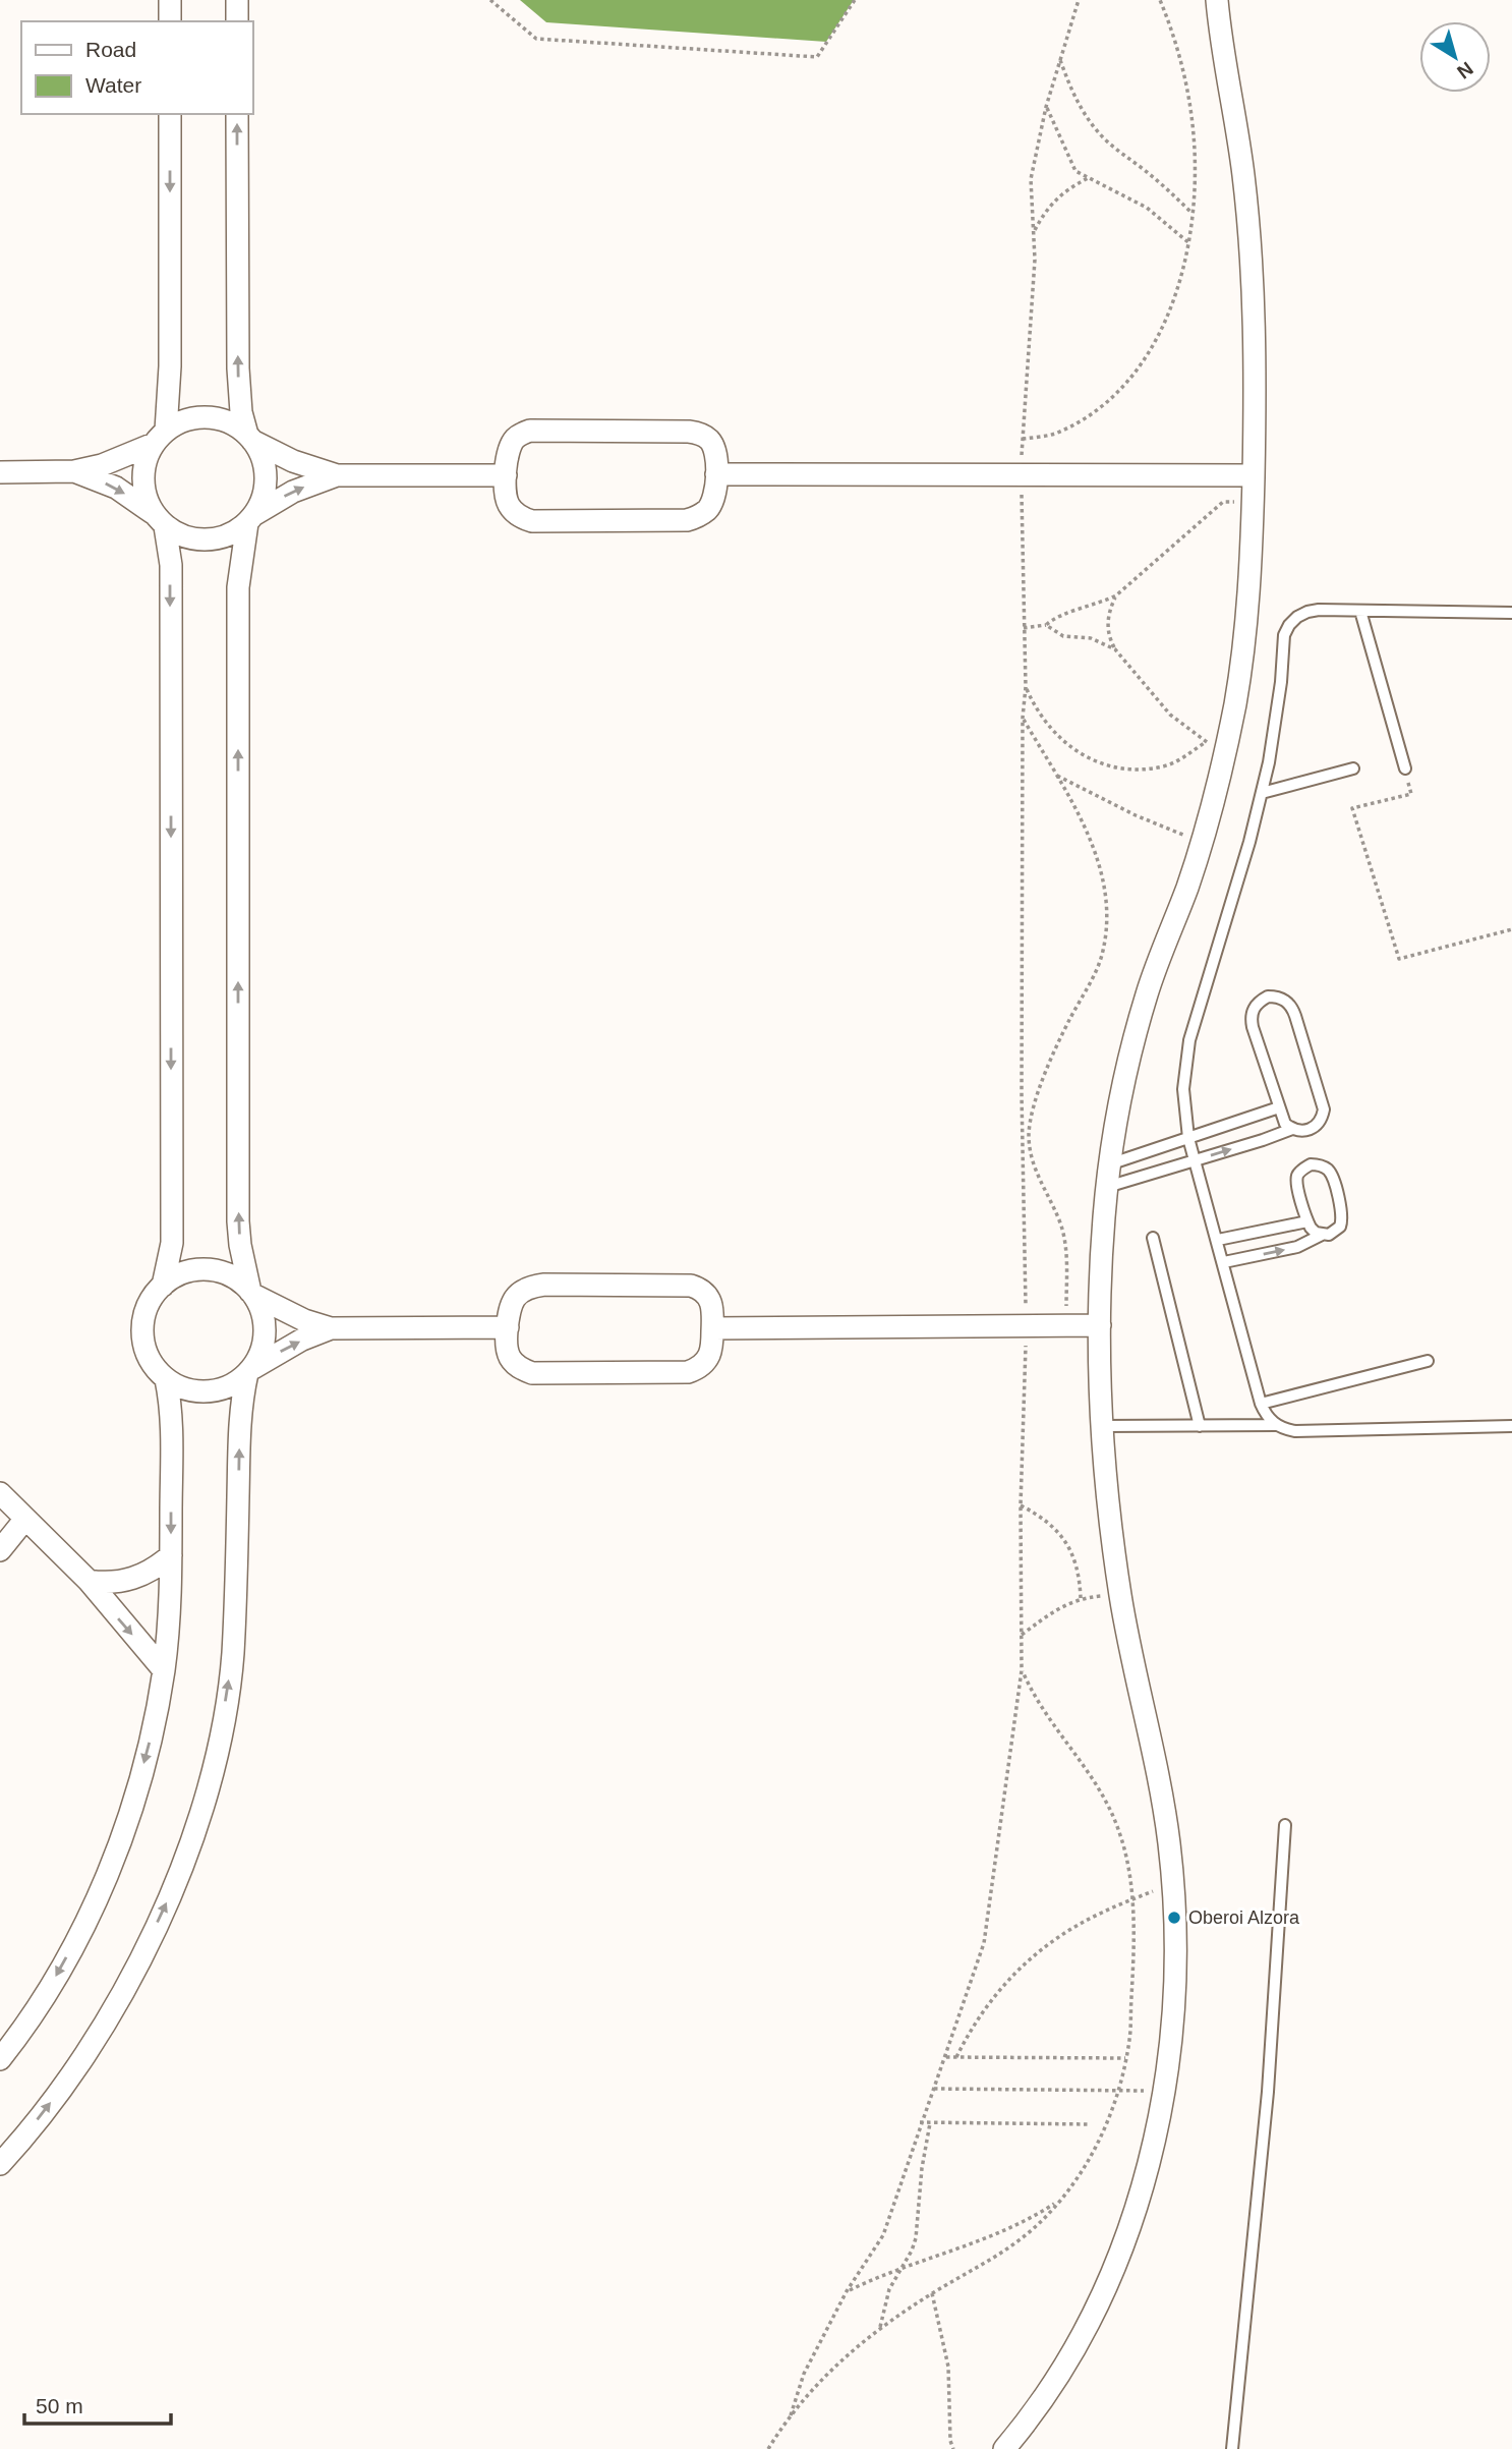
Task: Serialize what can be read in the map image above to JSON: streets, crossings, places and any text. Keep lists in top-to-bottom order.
{
  "places": ["Oberoi Alzora"],
  "legend": ["Road", "Water"],
  "scale_bar": "50 m",
  "north": "bottom right"
}
